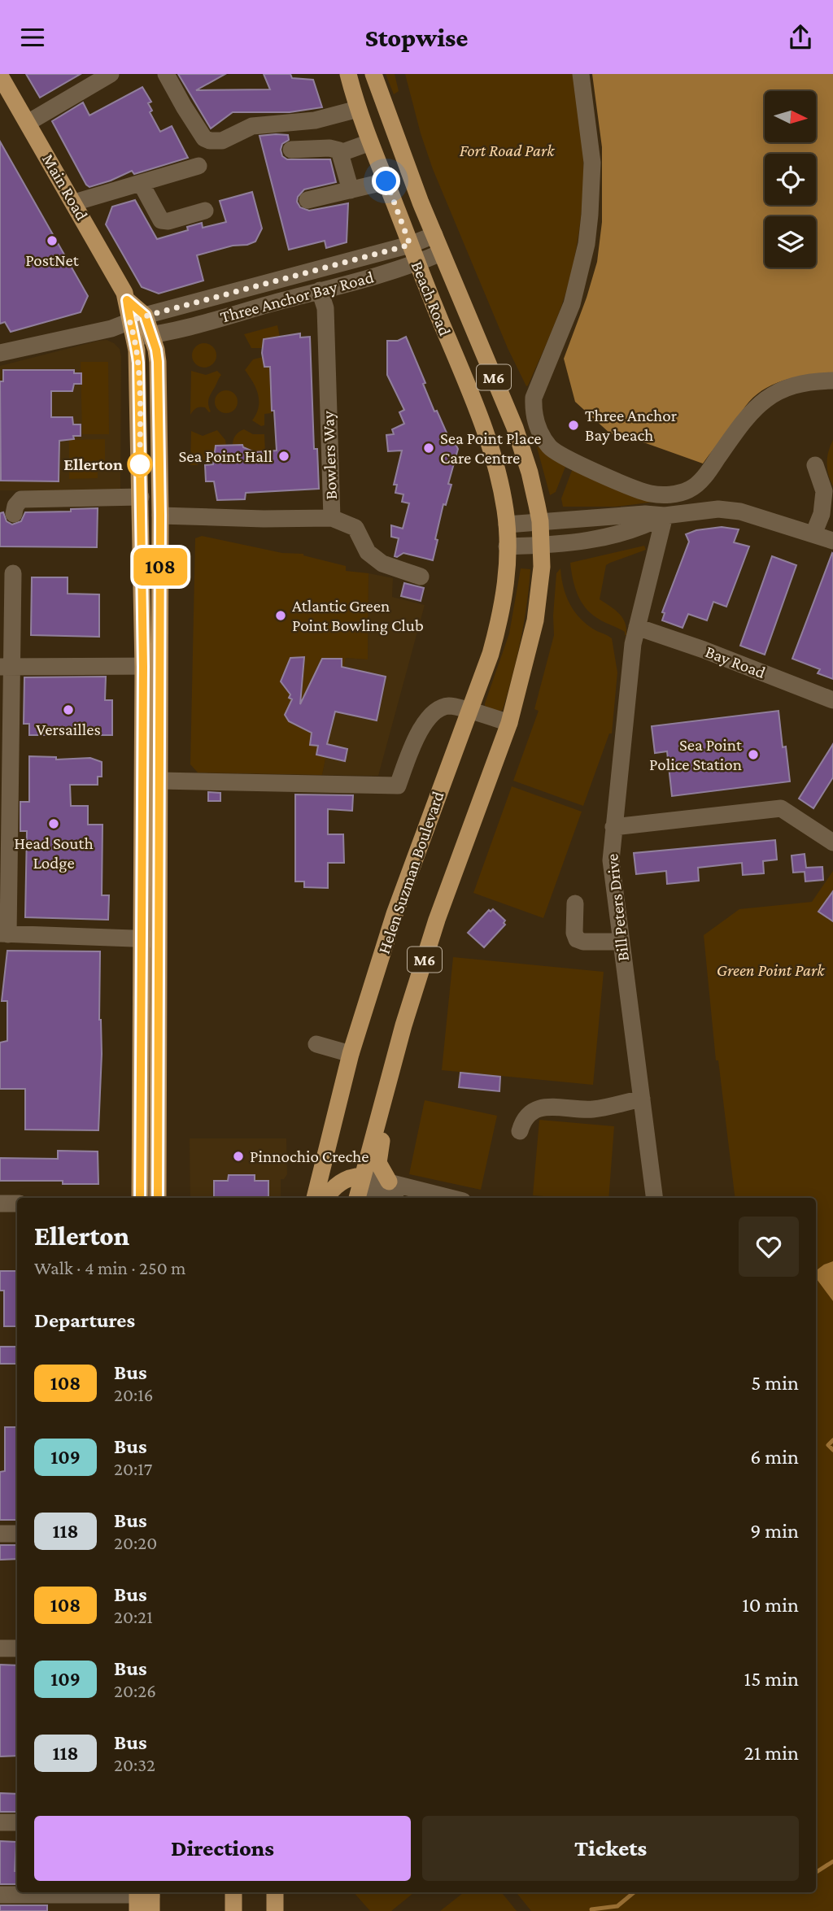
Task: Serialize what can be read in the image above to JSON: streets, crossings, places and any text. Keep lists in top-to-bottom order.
{
  "streets": {
    "main road": [
      "Main Road",
      "Beach Road",
      "M6",
      "Helen Suzman Boulevard"
    ],
    "street": [
      "Three Anchor Bay Road",
      "Bowlers Way",
      "Bay Road",
      "Bill Peters Drive"
    ]
  },
  "crossings": [
    ["Main Road", "Three Anchor Bay Road"],
    ["Three Anchor Bay Road", "Beach Road"],
    ["Three Anchor Bay Road", "Bowlers Way"],
    ["Beach Road", "M6"],
    ["Beach Road", "Helen Suzman Boulevard"],
    ["Bay Road", "Bill Peters Drive"]
  ],
  "parks": ["Fort Road Park", "Green Point Park"],
  "places": [
    "PostNet",
    "Three Anchor Bay beach",
    "Sea Point Place Care Centre",
    "Sea Point Hall",
    "Ellerton",
    "Atlantic Green Point Bowling Club",
    "Versailles",
    "Sea Point Police Station",
    "Head South Lodge",
    "Pinnochio Creche"
  ],
  "lines": ["bus line 108"],
  "north": "right",
  "page": {
    "header": "Stopwise",
    "on_map": "108",
    "heading": [
      ["Ellerton", "Walk · 4 min · 250 m"],
      "Departures"
    ],
    "list": [
      {
        "mark": "108",
        "name": "Bus",
        "note": "20:16",
        "value": "5 min"
      },
      {
        "mark": "109",
        "name": "Bus",
        "note": "20:17",
        "value": "6 min"
      },
      {
        "mark": "118",
        "name": "Bus",
        "note": "20:20",
        "value": "9 min"
      },
      {
        "mark": "108",
        "name": "Bus",
        "note": "20:21",
        "value": "10 min"
      },
      {
        "mark": "109",
        "name": "Bus",
        "note": "20:26",
        "value": "15 min"
      },
      {
        "mark": "118",
        "name": "Bus",
        "note": "20:32",
        "value": "21 min"
      }
    ],
    "buttons": ["Directions", "Tickets"]
  }
}
